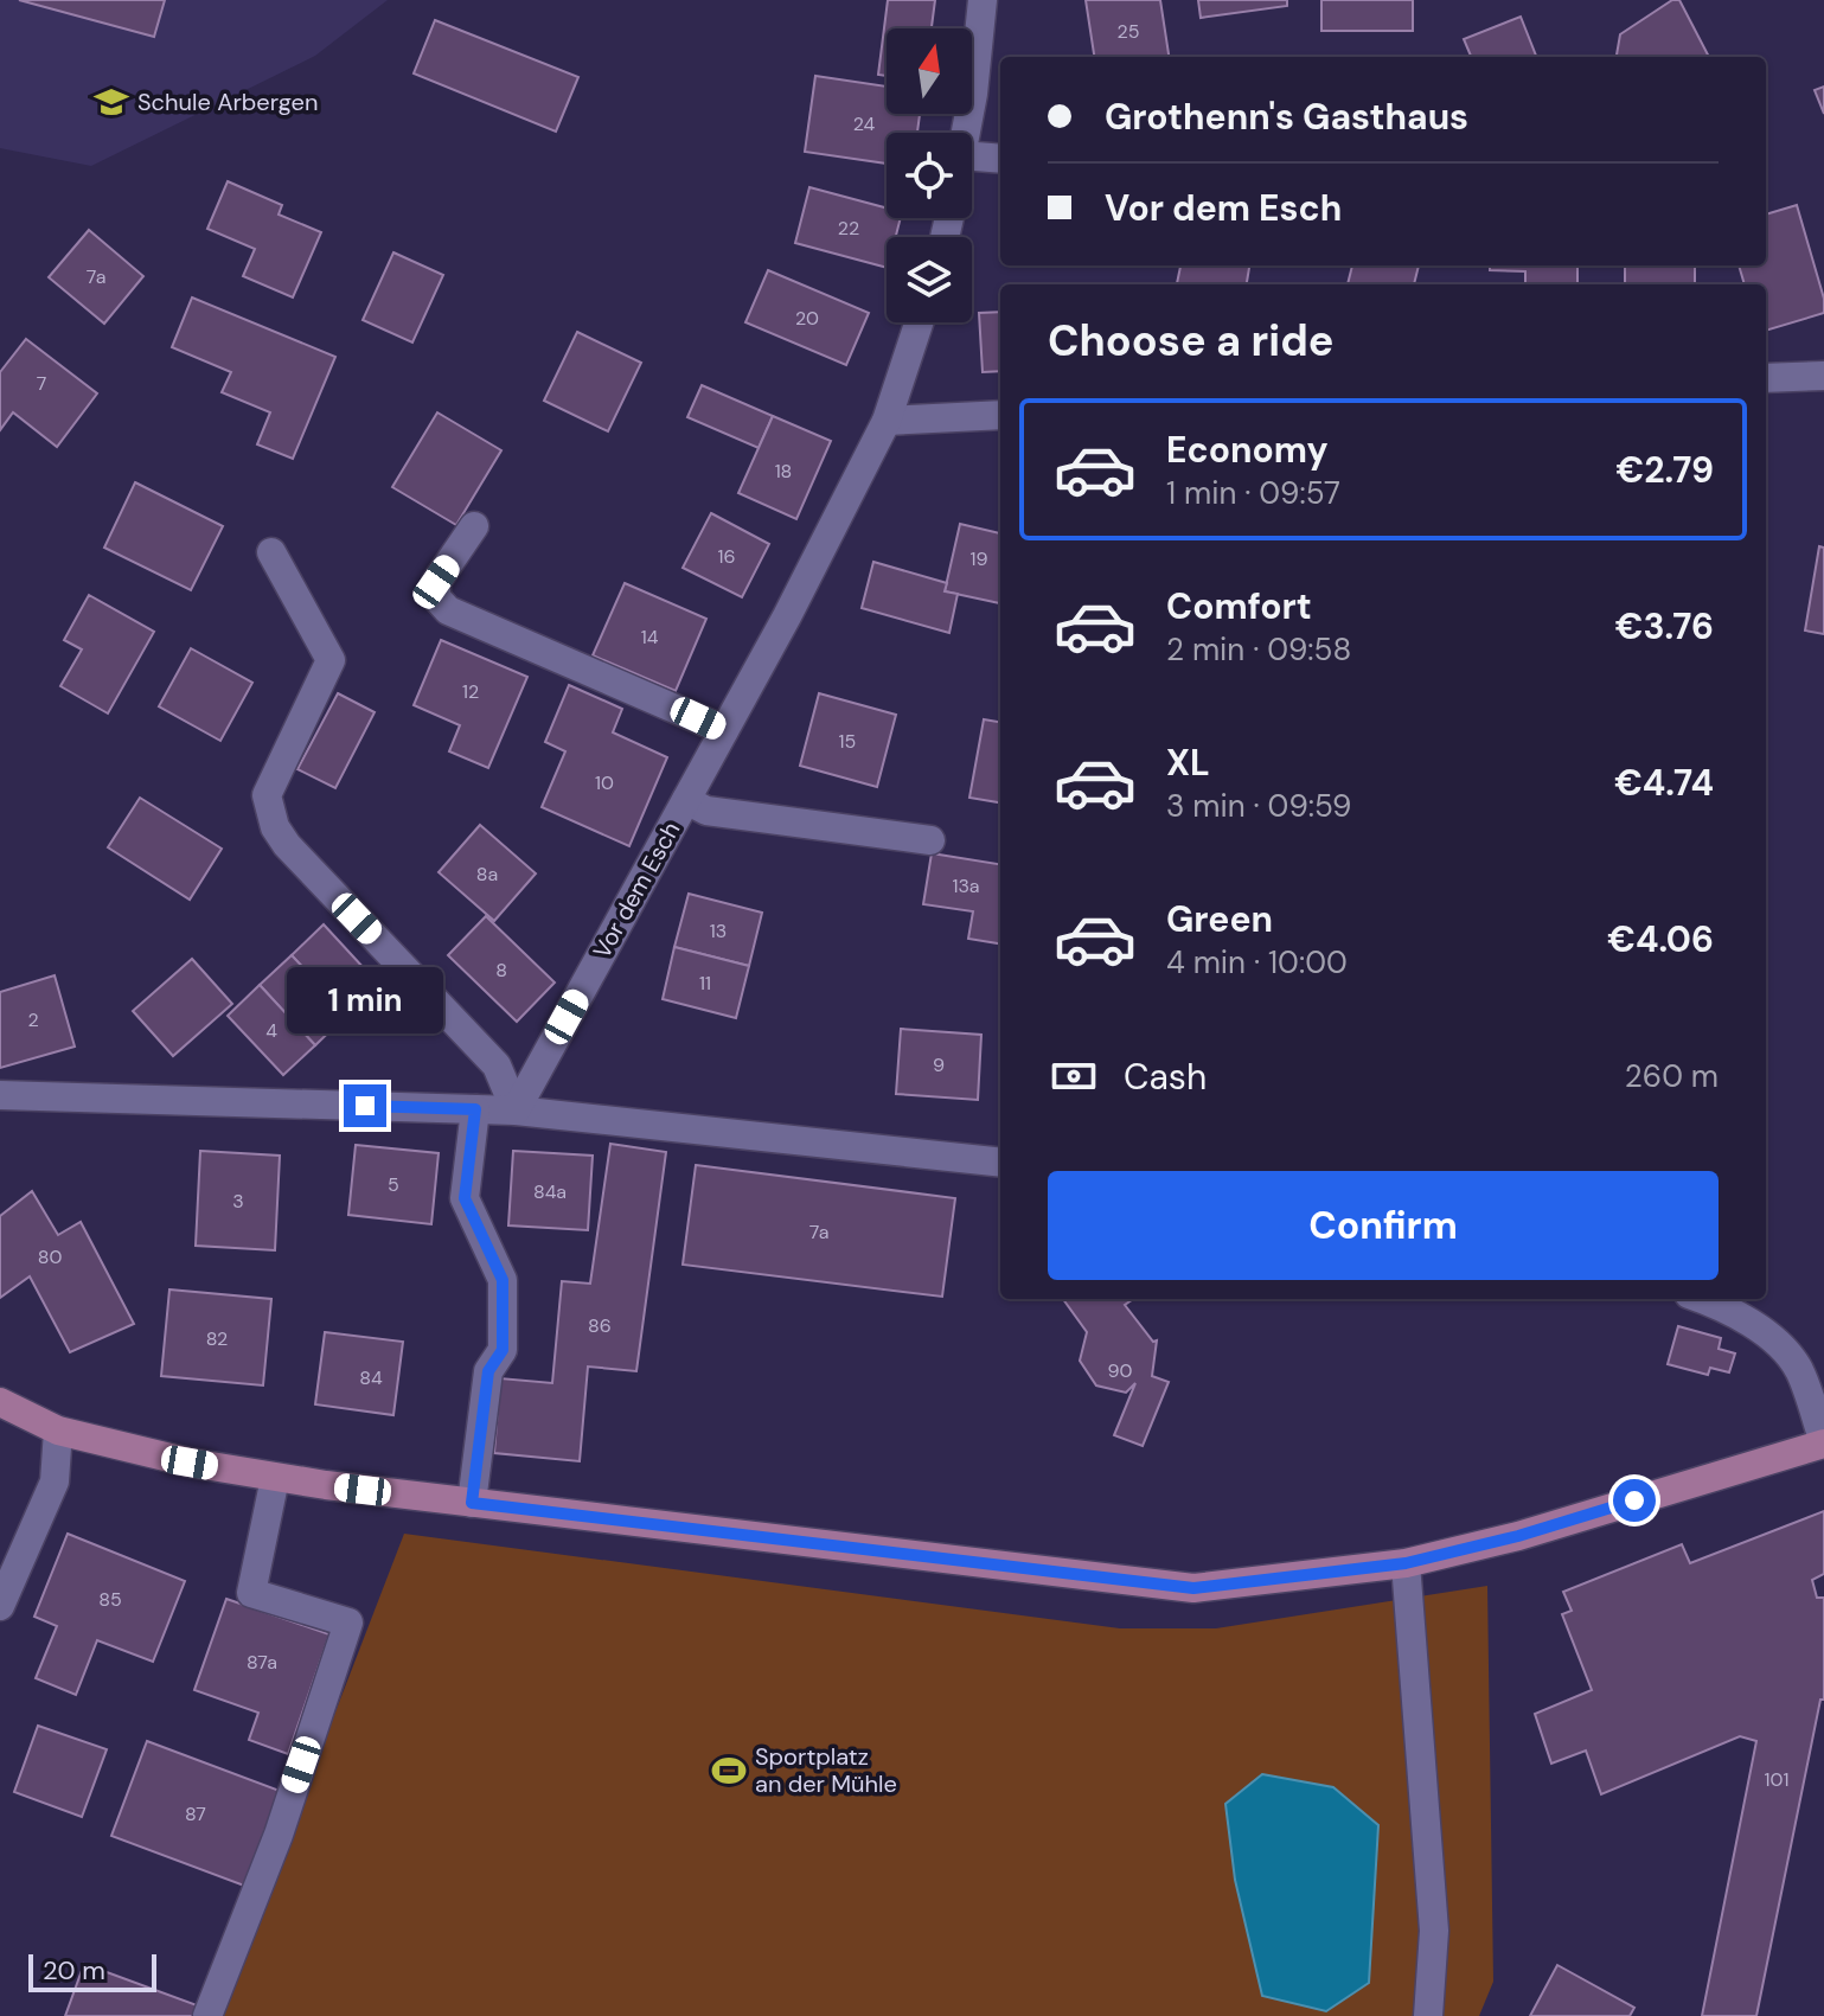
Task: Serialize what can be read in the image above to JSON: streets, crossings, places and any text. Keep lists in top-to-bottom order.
{
  "streets": {
    "street": ["Vor dem Esch"]
  },
  "places": {
    "school or university": ["Schule Arbergen"],
    "sports": ["Sportplatz an der Mühle"]
  },
  "house_numbers": [
    "25",
    "24",
    "22",
    "7a",
    "20",
    "7",
    "18",
    "16",
    "19",
    "14",
    "12",
    "15",
    "10",
    "8a",
    "13a",
    "13",
    "8",
    "11",
    "2",
    "4",
    "9",
    "5",
    "84a",
    "3",
    "7a",
    "80",
    "86",
    "82",
    "90",
    "84",
    "85",
    "87a",
    "101",
    "87"
  ],
  "scale_bar": "20 m",
  "north": "top",
  "page": {
    "banner": ["Grothenn's Gasthaus", "Vor dem Esch"],
    "heading": "Choose a ride",
    "list": [
      {
        "name": "Economy",
        "note": "1 min · 09:57",
        "value": "€2.79"
      },
      {
        "name": "Comfort",
        "note": "2 min · 09:58",
        "value": "€3.76"
      },
      {
        "name": "XL",
        "note": "3 min · 09:59",
        "value": "€4.74"
      },
      {
        "name": "Green",
        "note": "4 min · 10:00",
        "value": "€4.06"
      }
    ],
    "bubble": "1 min",
    "pay": ["Cash", "260 m"],
    "buttons": "Confirm",
    "scale": "20 m"
  }
}
